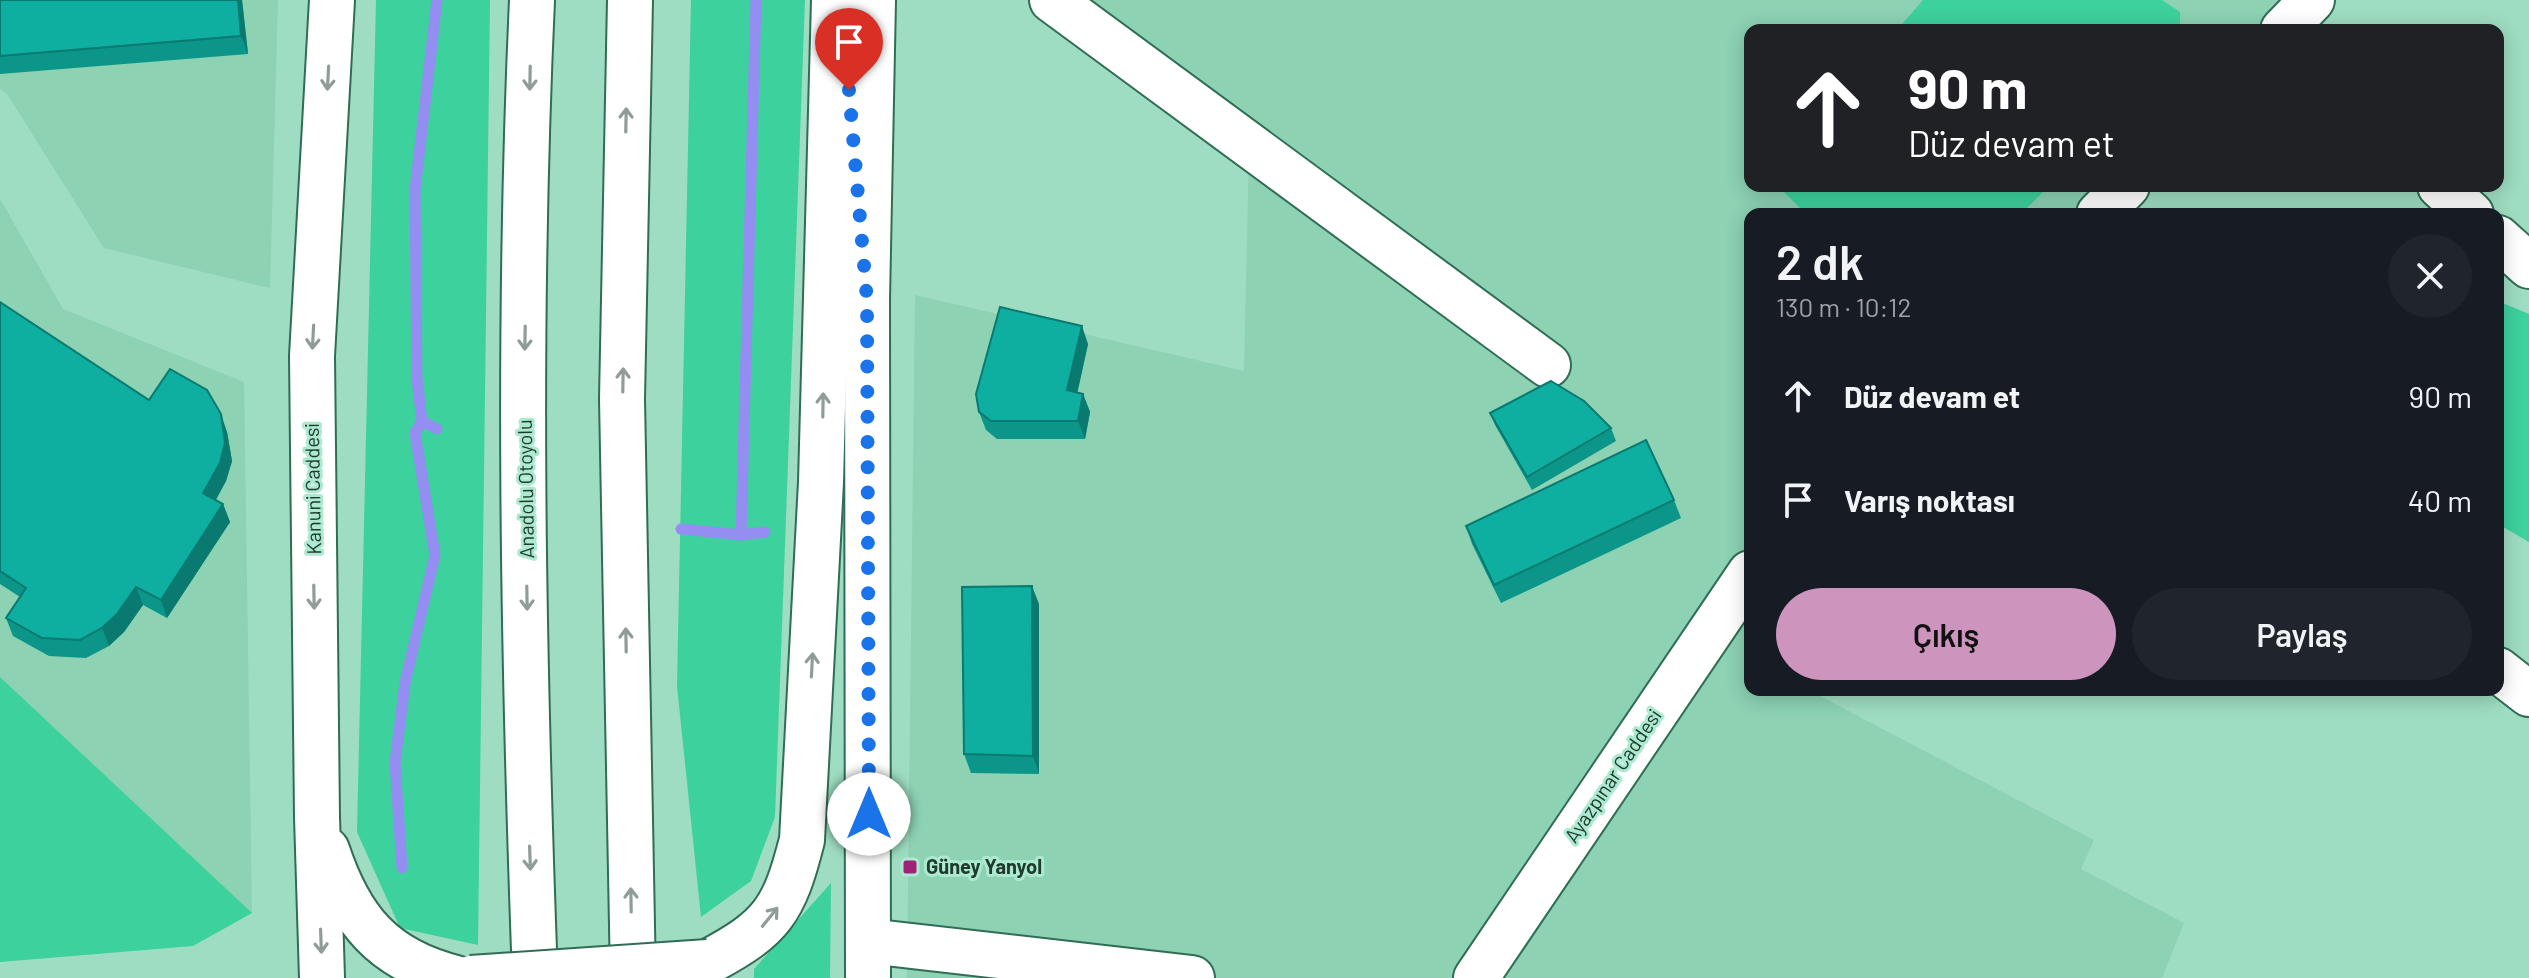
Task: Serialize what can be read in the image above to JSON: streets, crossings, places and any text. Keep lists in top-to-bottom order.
{
  "streets": {
    "main road": ["Kanuni Caddesi", "Anadolu Otoyolu", "Ayazpınar Caddesi"]
  },
  "places": {
    "transit": ["Güney Yanyol"]
  },
  "page": {
    "turn": ["90 m", "Düz devam et"],
    "heading": ["2 dk", "130 m · 10:12"],
    "list": [
      {
        "name": "Düz devam et",
        "value": "90 m"
      },
      {
        "name": "Varış noktası",
        "value": "40 m"
      }
    ],
    "buttons": ["Çıkış", "Paylaş"]
  }
}
